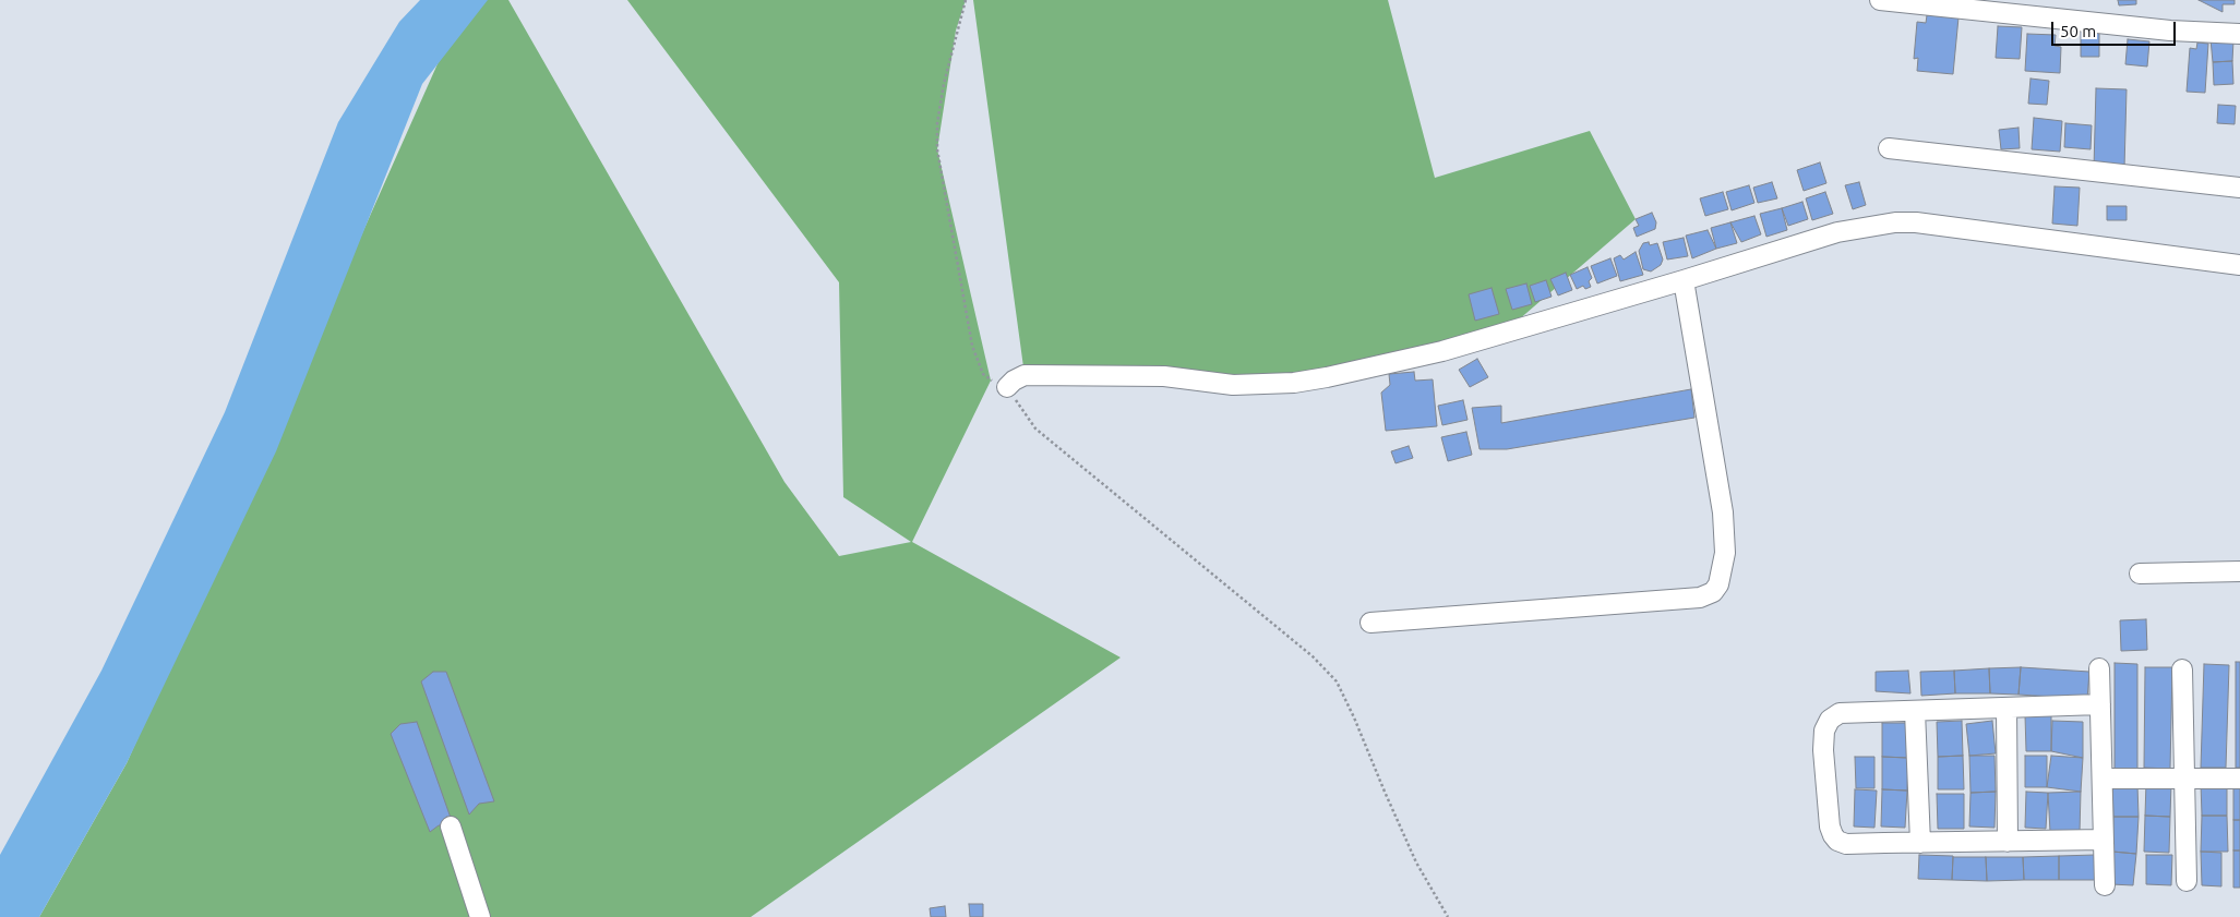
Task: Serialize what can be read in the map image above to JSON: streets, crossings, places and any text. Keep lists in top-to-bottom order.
{
  "scale_bar": "50 m"
}
